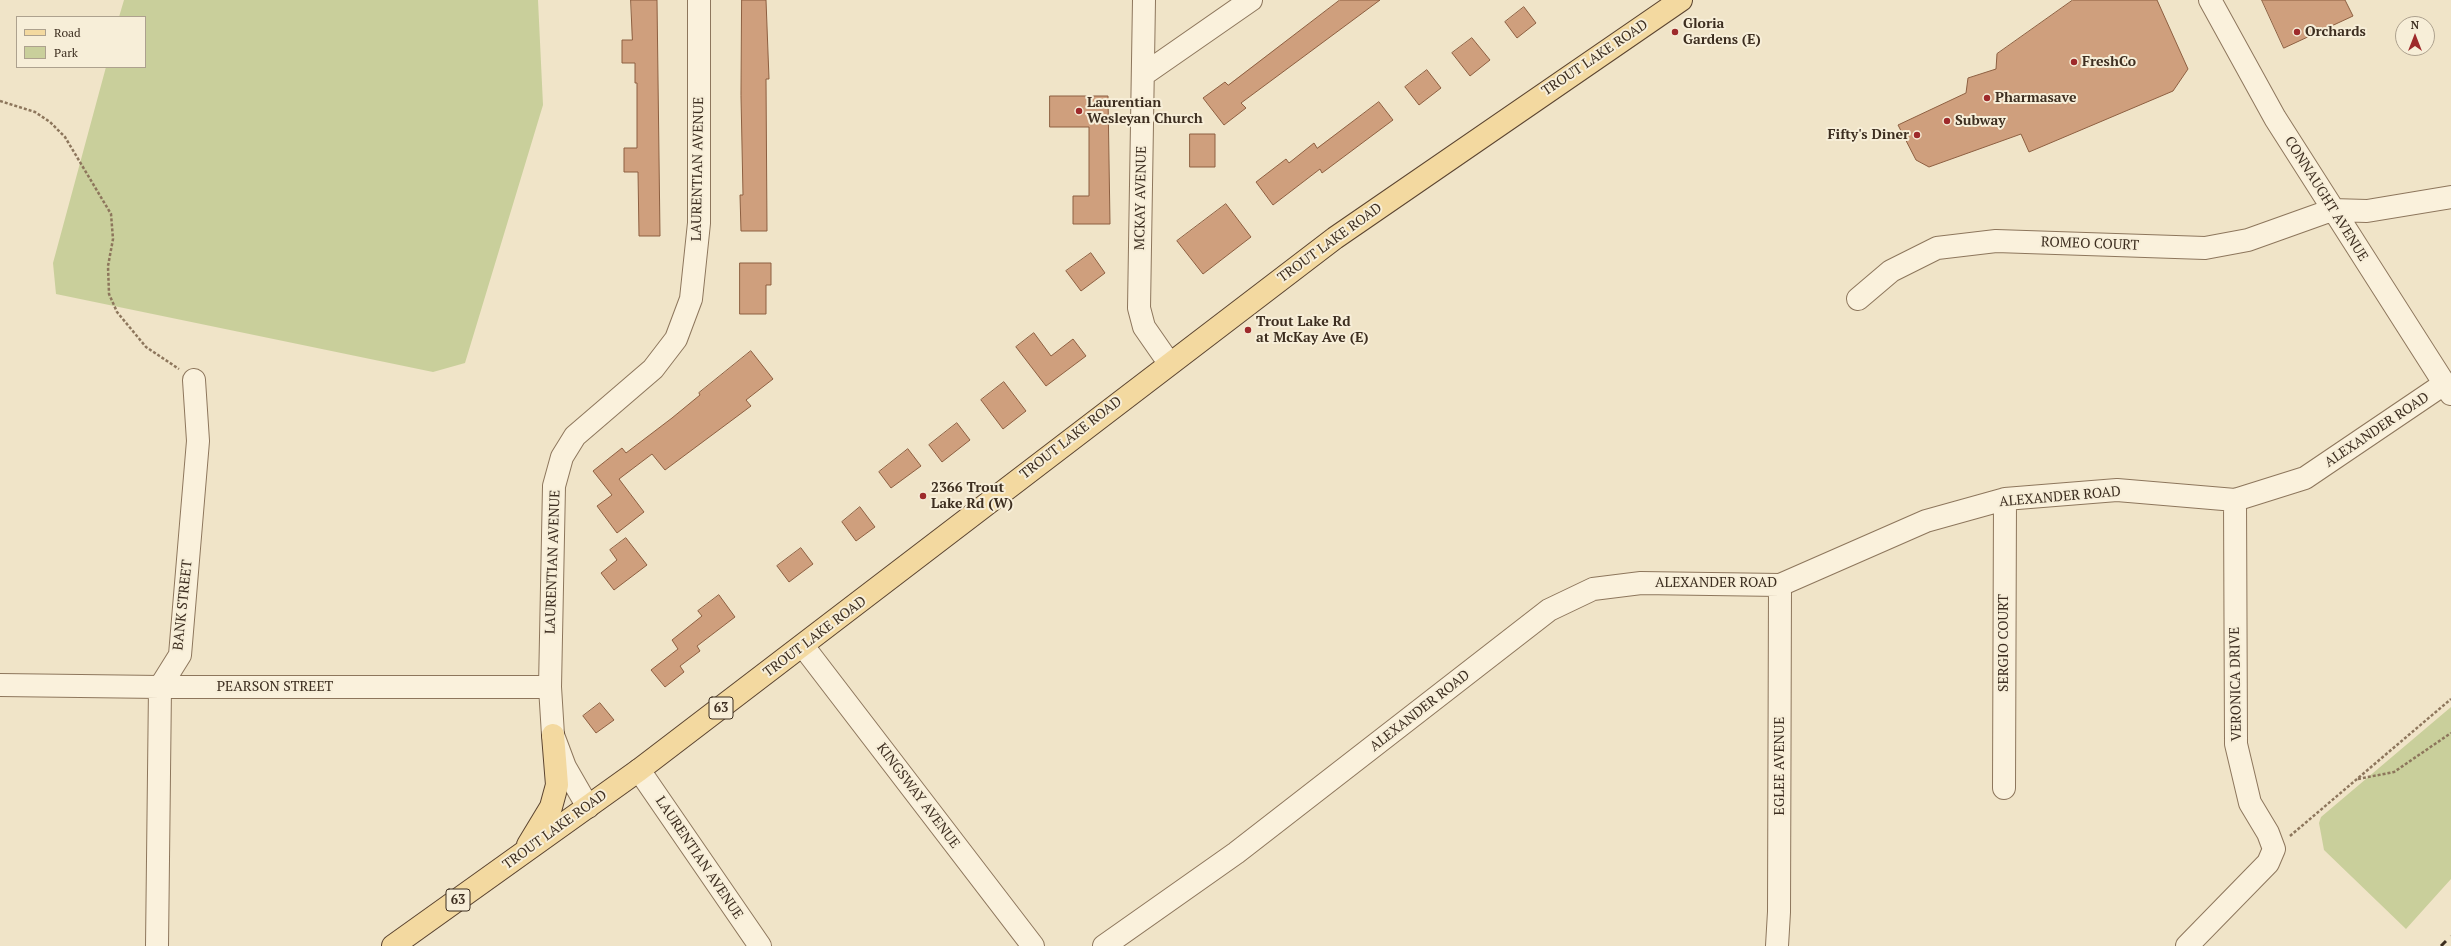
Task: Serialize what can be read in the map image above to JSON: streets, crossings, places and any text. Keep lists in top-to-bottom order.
{
  "streets": {
    "main road": ["TROUT LAKE ROAD", "63"],
    "street": [
      "LAURENTIAN AVENUE",
      "MCKAY AVENUE",
      "CONNAUGHT AVENUE",
      "ROMEO COURT",
      "ALEXANDER ROAD",
      "BANK STREET",
      "SERGIO COURT",
      "VERONICA DRIVE",
      "PEARSON STREET",
      "EGLEE AVENUE",
      "KINGSWAY AVENUE"
    ]
  },
  "crossings": [
    ["TROUT LAKE ROAD", "LAURENTIAN AVENUE"],
    ["TROUT LAKE ROAD", "MCKAY AVENUE"],
    ["TROUT LAKE ROAD", "KINGSWAY AVENUE"],
    ["LAURENTIAN AVENUE", "PEARSON STREET"],
    ["CONNAUGHT AVENUE", "ROMEO COURT"],
    ["CONNAUGHT AVENUE", "ALEXANDER ROAD"],
    ["ALEXANDER ROAD", "SERGIO COURT"],
    ["ALEXANDER ROAD", "VERONICA DRIVE"],
    ["ALEXANDER ROAD", "EGLEE AVENUE"],
    ["BANK STREET", "PEARSON STREET"]
  ],
  "places": [
    "Gloria Gardens (E)",
    "Orchards",
    "FreshCo",
    "Pharmasave",
    "Laurentian Wesleyan Church",
    "Subway",
    "Fifty's Diner",
    "Trout Lake Rd at McKay Ave (E)",
    "2366 Trout Lake Rd (W)"
  ],
  "legend": ["Road", "Park"],
  "north": "top"
}
